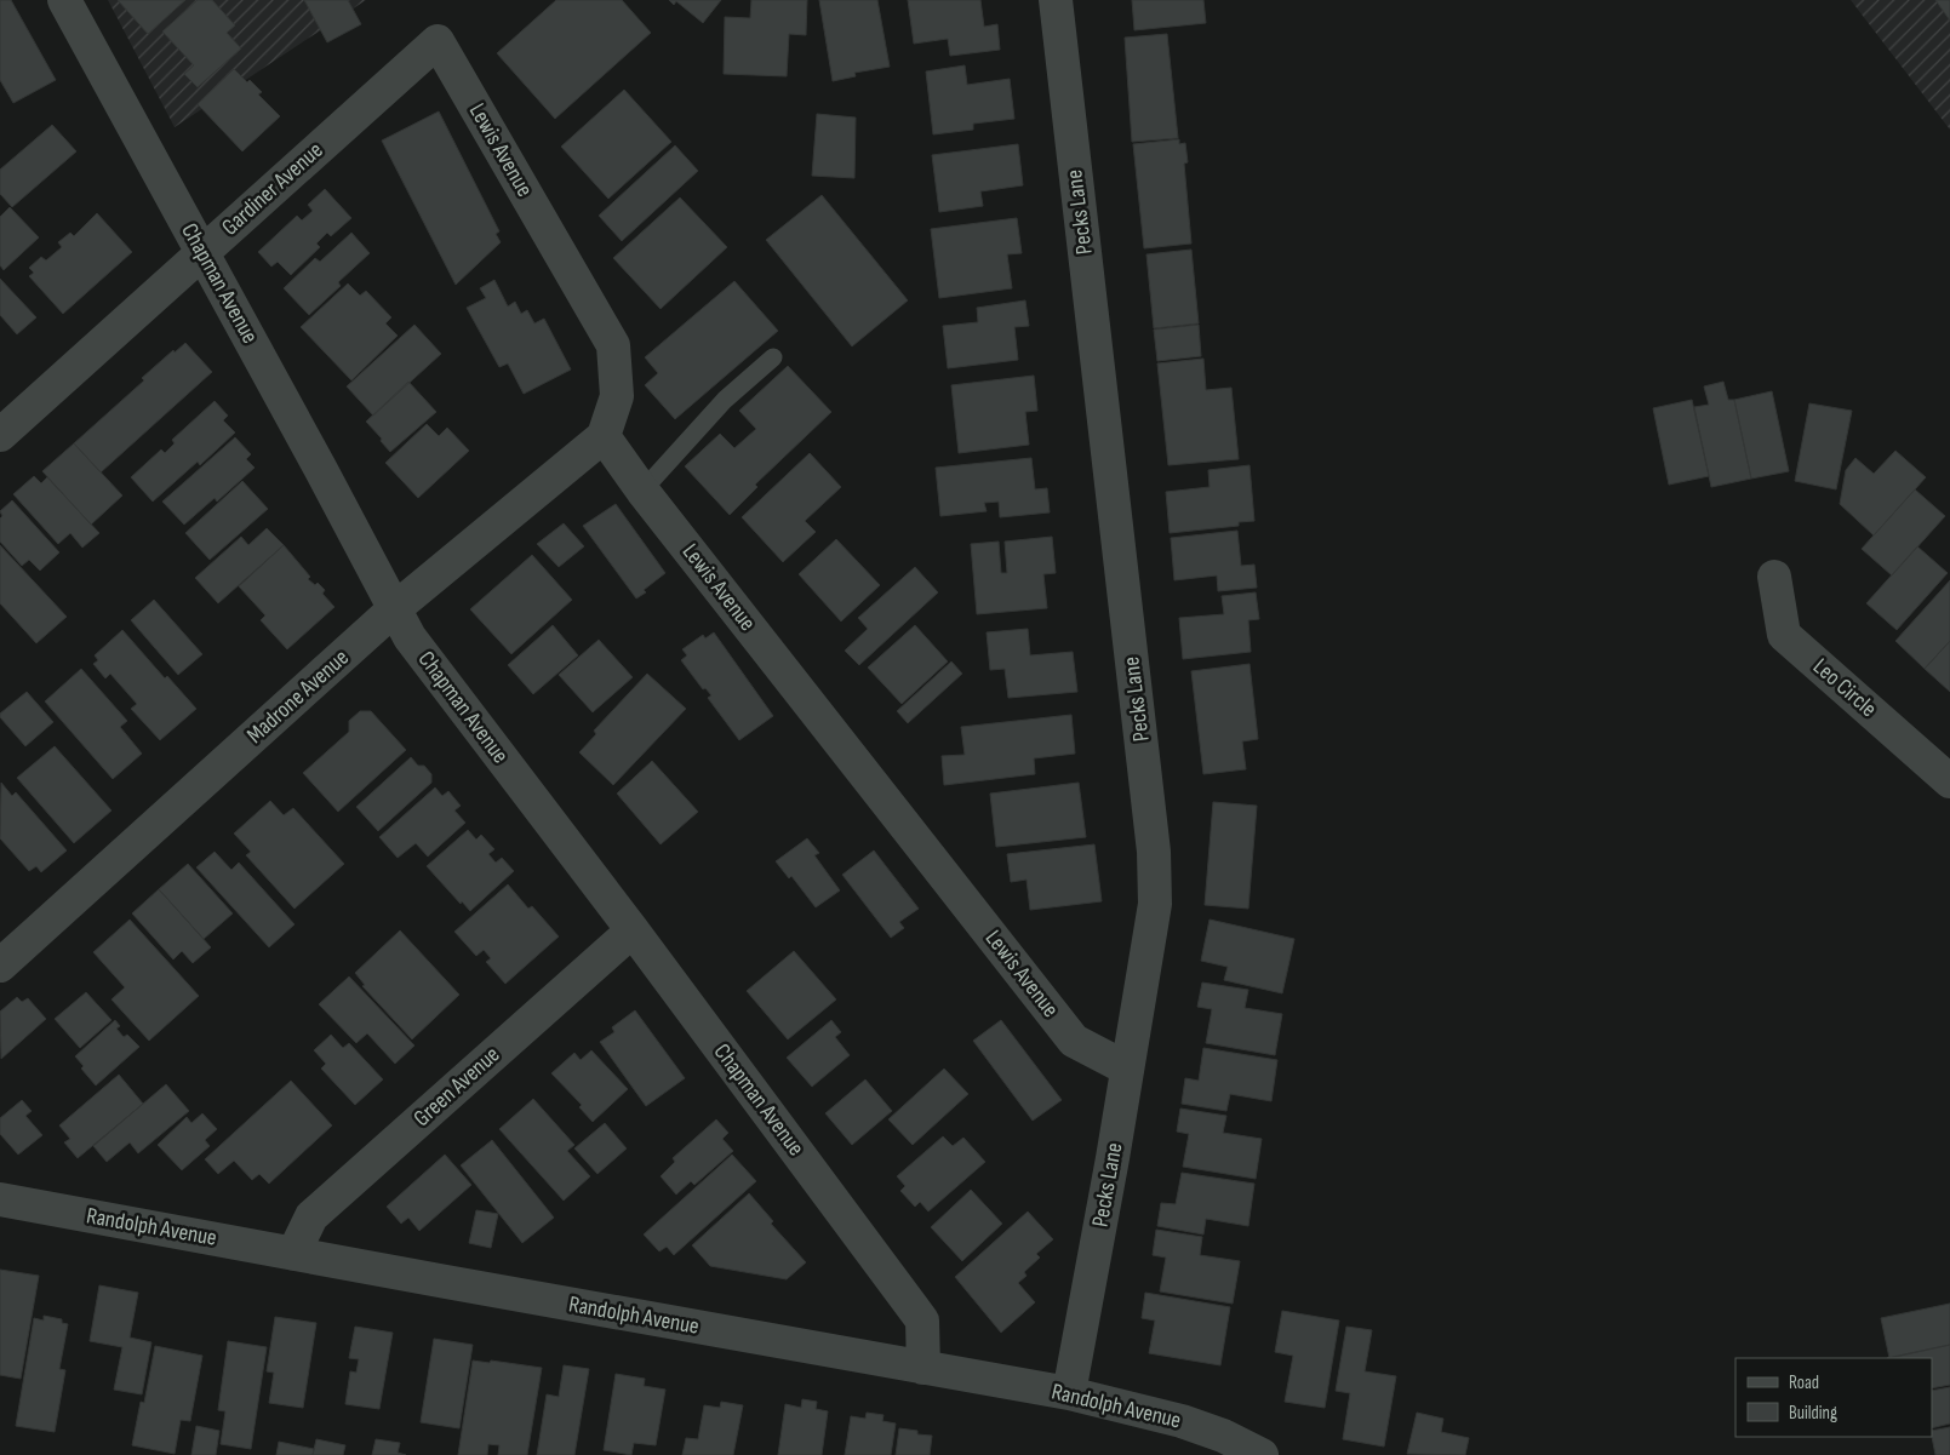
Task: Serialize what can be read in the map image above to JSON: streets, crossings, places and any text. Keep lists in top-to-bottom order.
{
  "streets": {
    "street": [
      "Lewis Avenue",
      "Gardiner Avenue",
      "Pecks Lane",
      "Chapman Avenue",
      "Leo Circle",
      "Madrone Avenue",
      "Green Avenue",
      "Randolph Avenue"
    ]
  },
  "crossings": [
    ["Lewis Avenue", "Gardiner Avenue"],
    ["Lewis Avenue", "Pecks Lane"],
    ["Lewis Avenue", "Madrone Avenue"],
    ["Gardiner Avenue", "Chapman Avenue"],
    ["Pecks Lane", "Randolph Avenue"],
    ["Chapman Avenue", "Madrone Avenue"],
    ["Chapman Avenue", "Green Avenue"],
    ["Chapman Avenue", "Randolph Avenue"],
    ["Green Avenue", "Randolph Avenue"]
  ],
  "legend": ["Road", "Building"]
}
